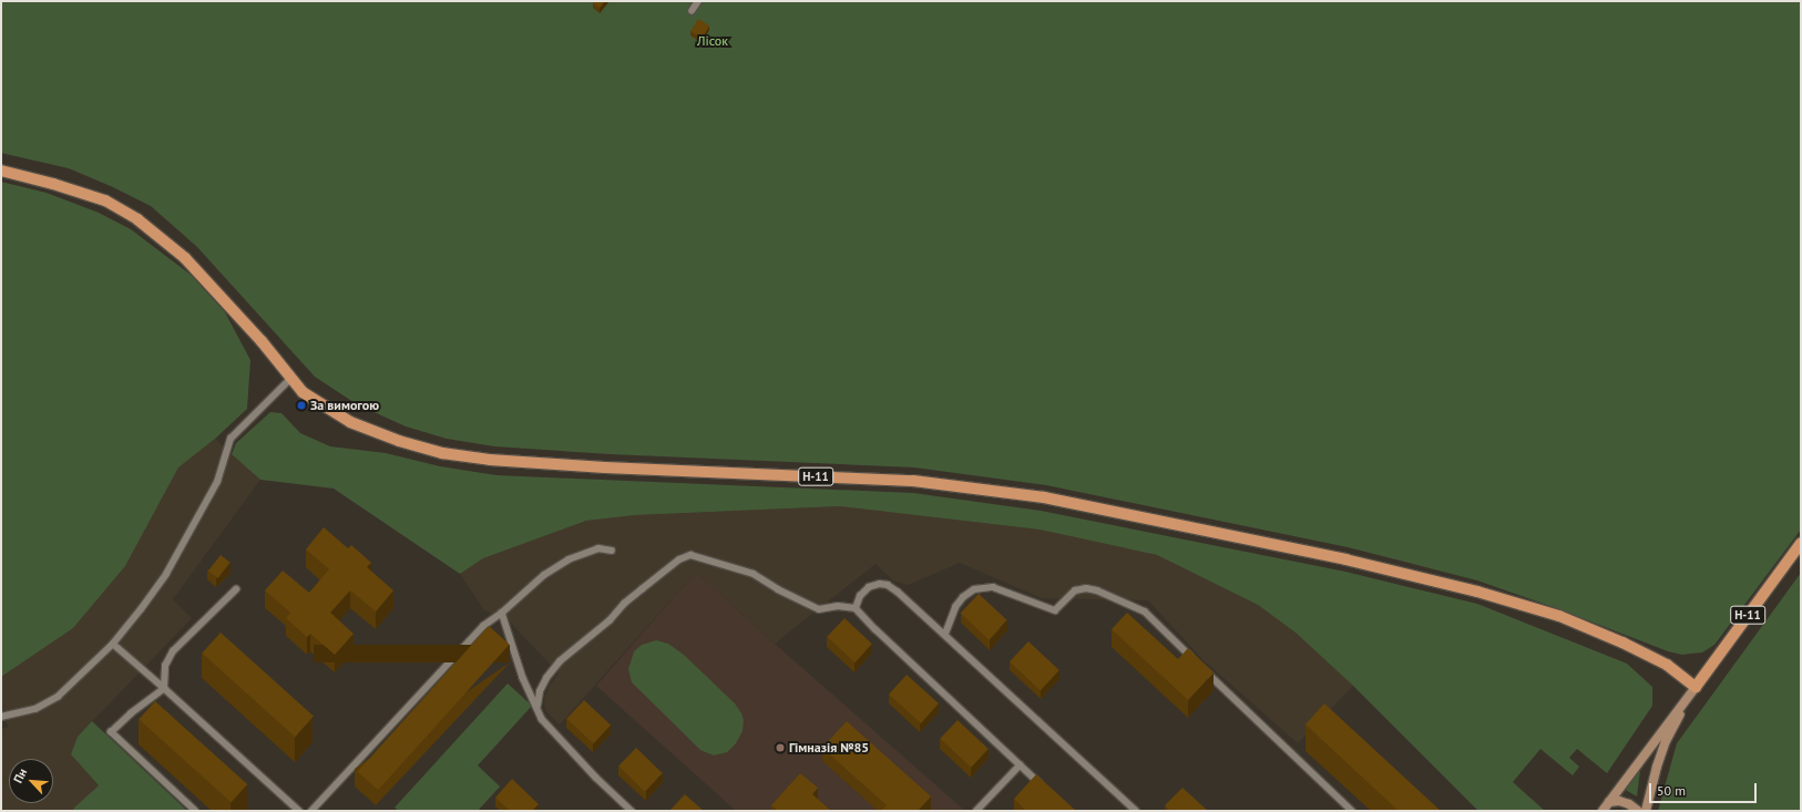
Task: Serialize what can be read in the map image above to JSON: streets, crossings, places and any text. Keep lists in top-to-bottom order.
{
  "streets": {
    "main road": ["Н-11"]
  },
  "parks": ["Лісок"],
  "places": ["За вимогою", "Гімназія №85"],
  "scale_bar": "50 m",
  "north": "top left"
}
